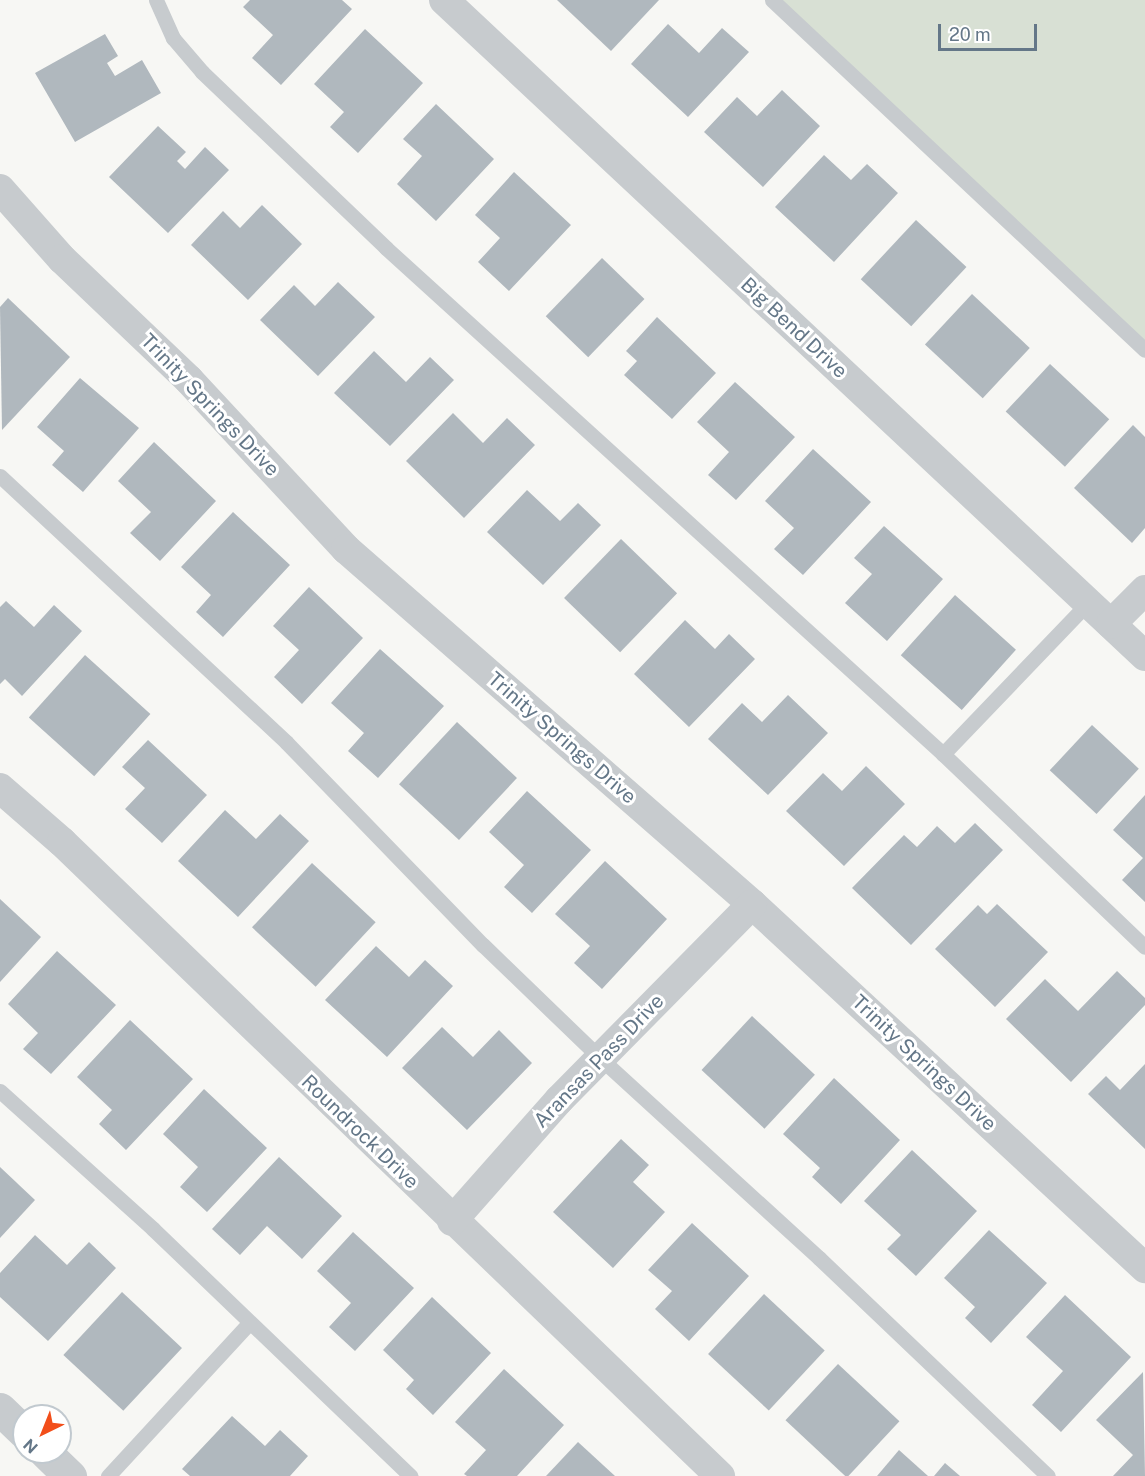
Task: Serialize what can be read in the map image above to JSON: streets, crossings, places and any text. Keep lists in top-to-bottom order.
{
  "streets": {
    "street": [
      "Big Bend Drive",
      "Trinity Springs Drive",
      "Aransas Pass Drive",
      "Roundrock Drive"
    ]
  },
  "crossings": [
    ["Trinity Springs Drive", "Aransas Pass Drive"],
    ["Aransas Pass Drive", "Roundrock Drive"]
  ],
  "scale_bar": "20 m",
  "north": "bottom left"
}
